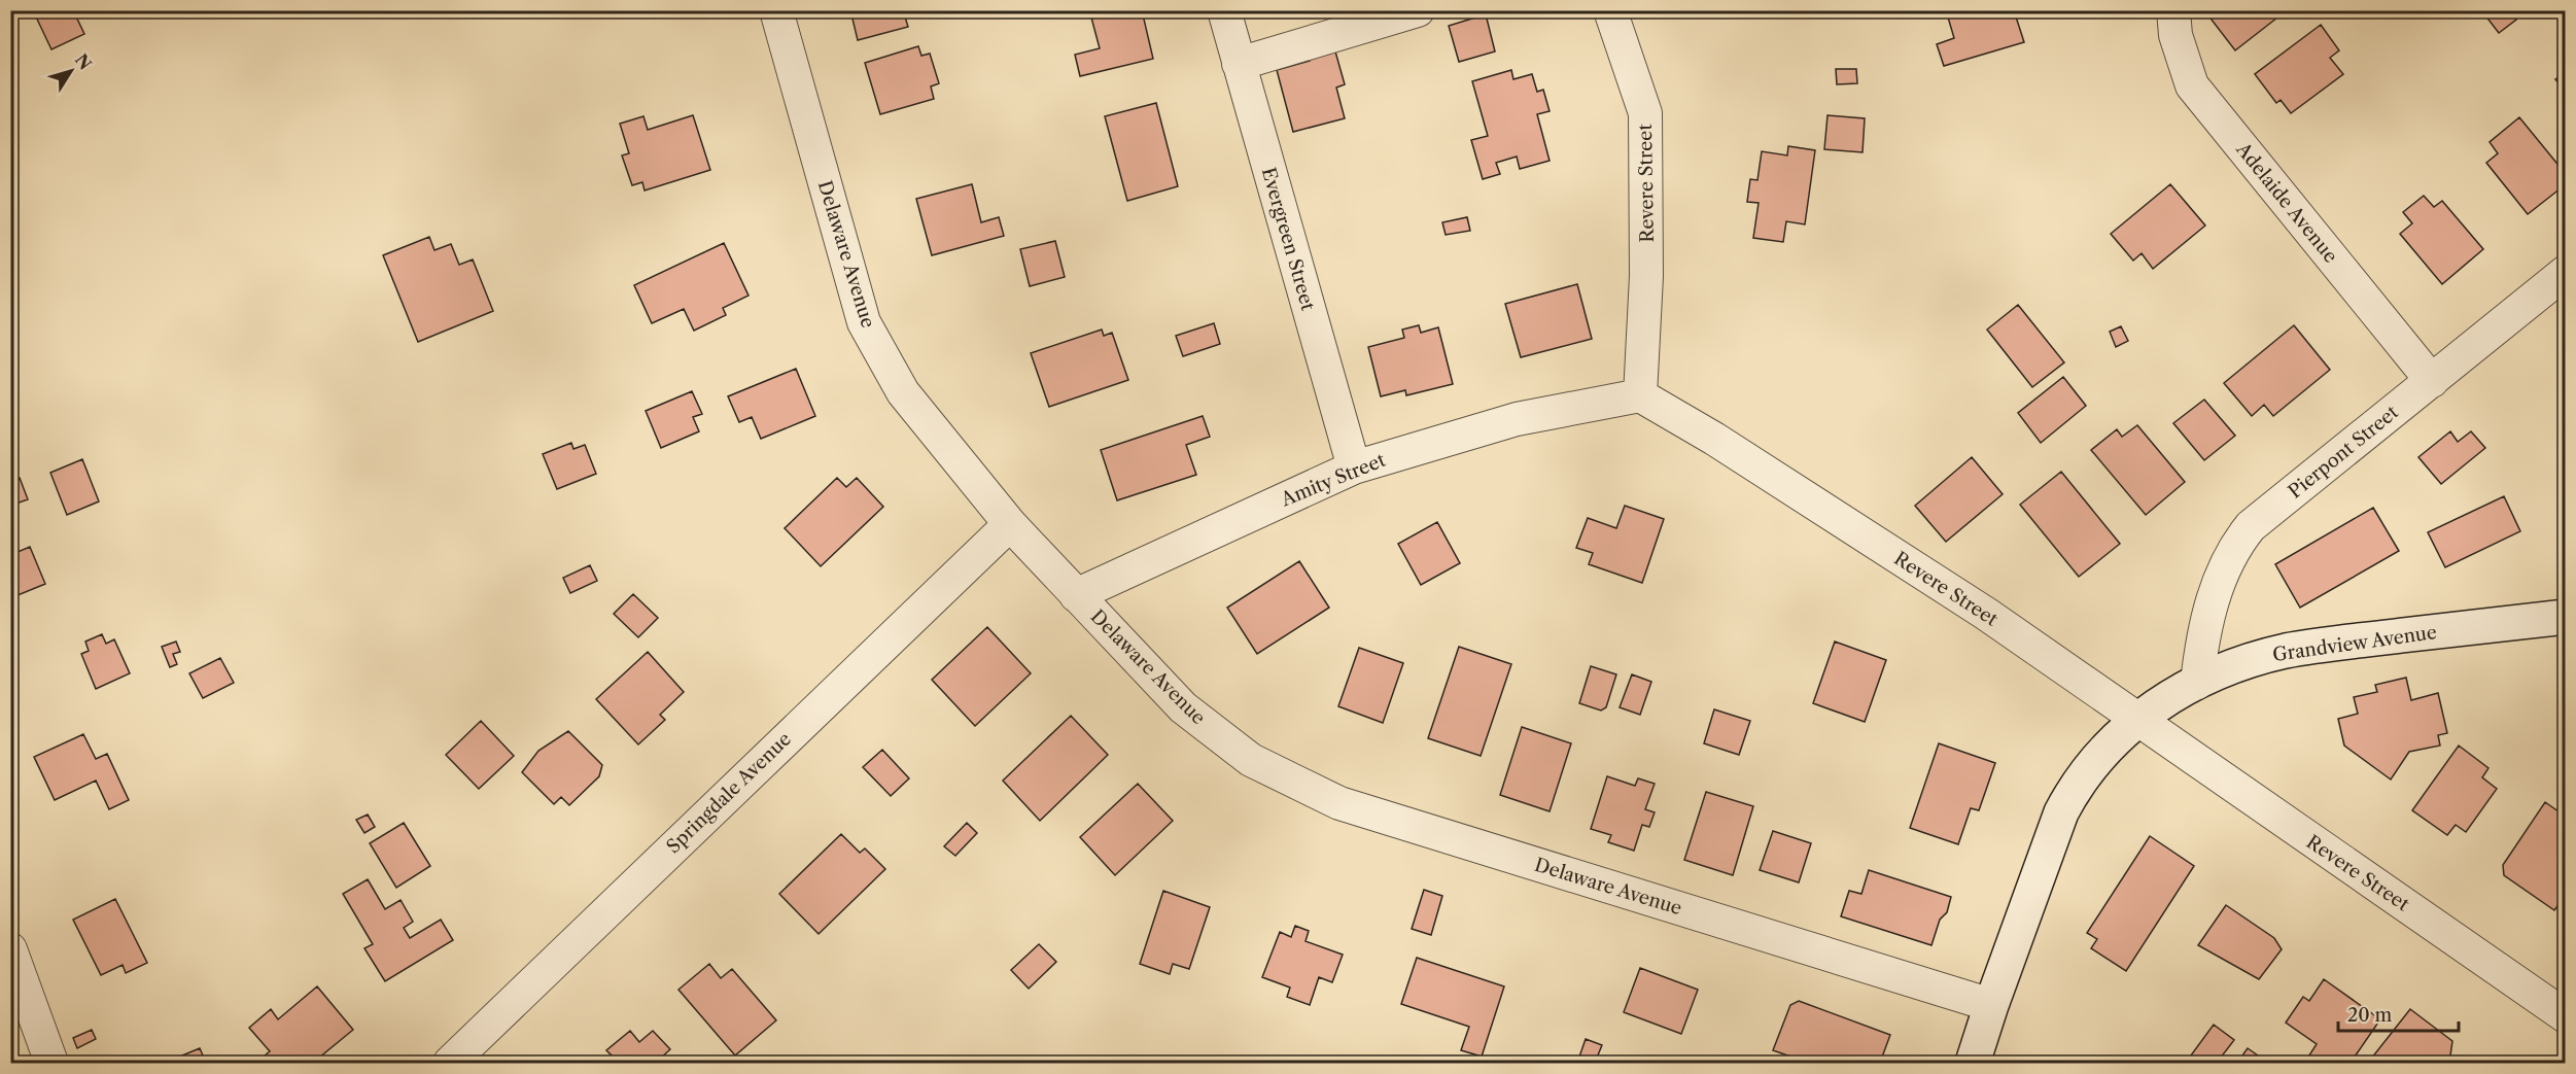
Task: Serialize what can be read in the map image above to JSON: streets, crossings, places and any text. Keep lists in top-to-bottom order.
{
  "streets": {
    "main road": ["Grandview Avenue"],
    "street": [
      "Revere Street",
      "Adelaide Avenue",
      "Evergreen Street",
      "Delaware Avenue",
      "Pierpont Street",
      "Amity Street",
      "Springdale Avenue"
    ]
  },
  "crossings": [
    ["Revere Street", "Amity Street"],
    ["Revere Street", "Grandview Avenue"],
    ["Adelaide Avenue", "Pierpont Street"],
    ["Evergreen Street", "Amity Street"],
    ["Delaware Avenue", "Amity Street"],
    ["Delaware Avenue", "Grandview Avenue"],
    ["Delaware Avenue", "Springdale Avenue"],
    ["Pierpont Street", "Grandview Avenue"]
  ],
  "scale_bar": "20 m",
  "north": "top right"
}
